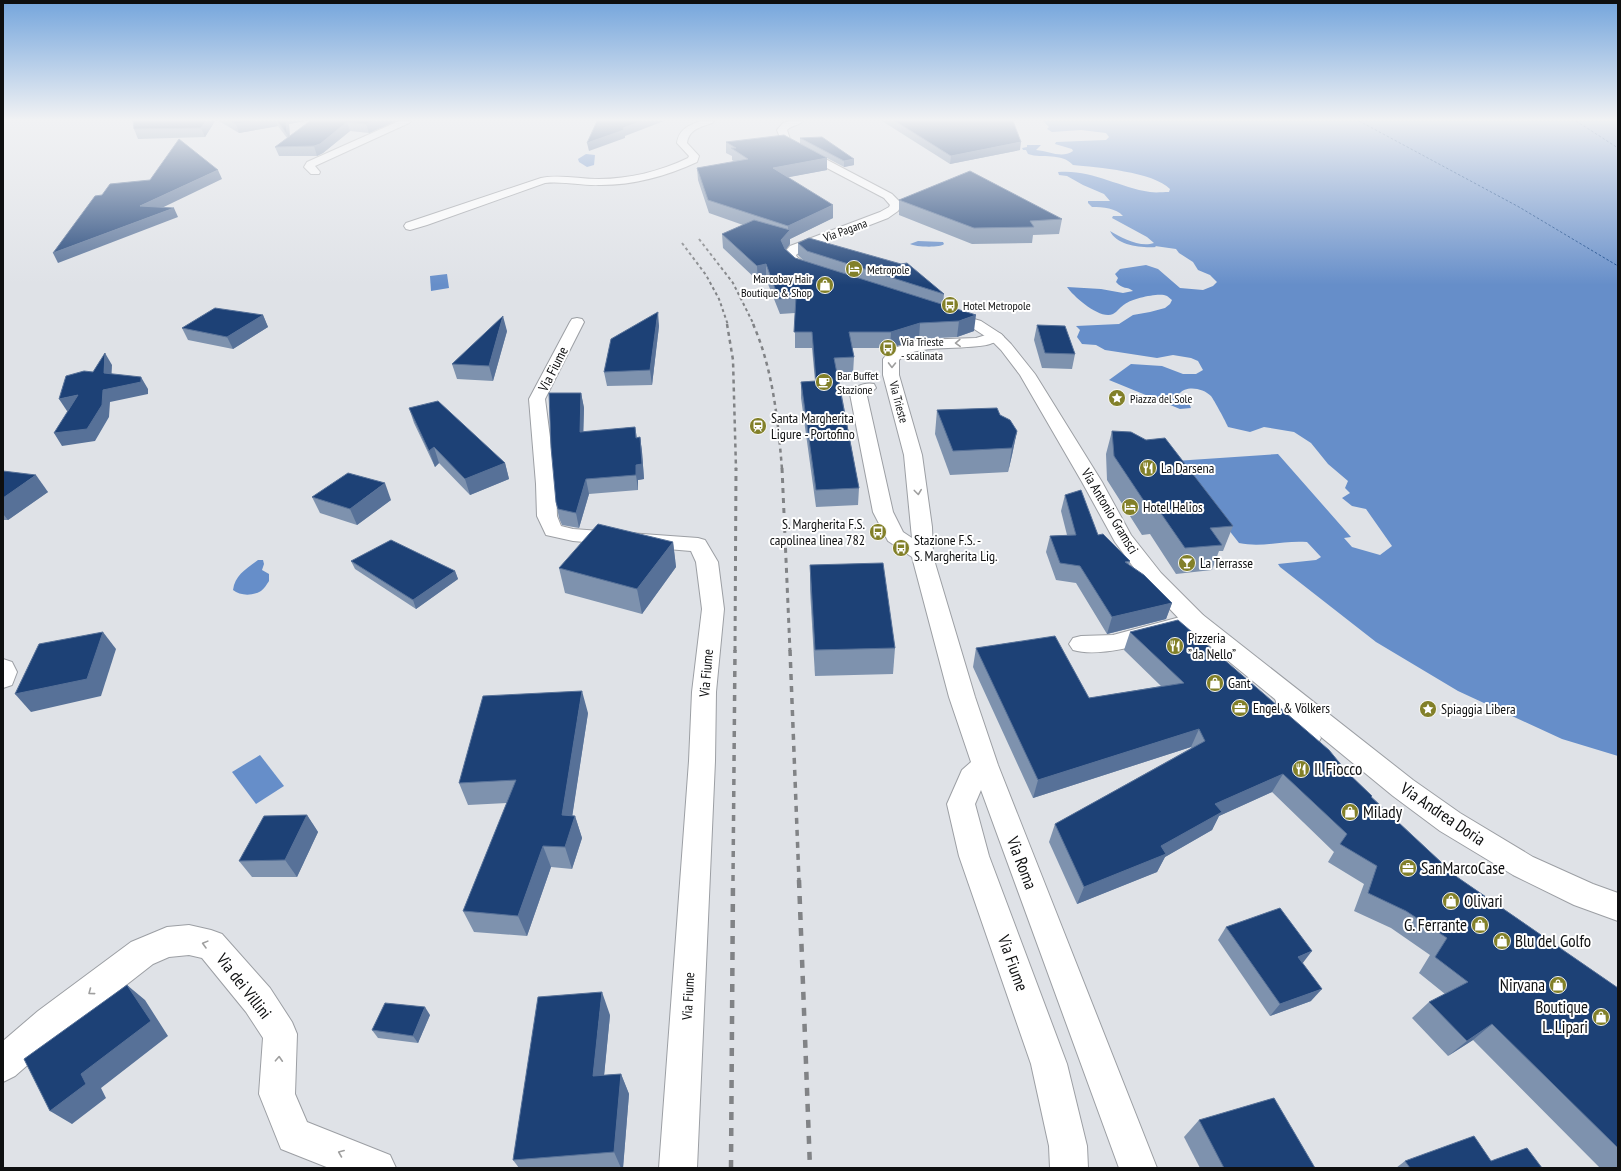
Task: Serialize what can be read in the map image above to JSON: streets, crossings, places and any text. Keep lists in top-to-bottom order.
{
  "streets": {
    "street": [
      "Via Pagana",
      "Via Fiume",
      "Via Trieste",
      "Via Antonio Gramsci",
      "Via Andrea Doria",
      "Via Roma",
      "Via dei Villini"
    ]
  },
  "crossings": [
    ["Via Fiume", "Via Roma"],
    ["Via Trieste", "Via Antonio Gramsci"],
    ["Via Trieste", "Via Roma"],
    ["Via Antonio Gramsci", "Via Andrea Doria"]
  ],
  "places": {
    "hotel": ["Metropole", "Hotel Helios"],
    "shop": [
      "Marcobay Hair Boutique & Shop",
      "Gant",
      "Milady",
      "Olivari",
      "G. Ferrante",
      "Blu del Golfo",
      "Nirvana",
      "Boutique L. Lipari"
    ],
    "bus stop": [
      "Hotel Metropole",
      "Via Trieste - scalinata",
      "S. Margherita F.S. capolinea linea 782",
      "Stazione F.S. - S. Margherita Lig."
    ],
    "cafe": ["Bar Buffet Stazione"],
    "place": ["Piazza del Sole", "Spiaggia Libera"],
    "station": ["Santa Margherita Ligure - Portofino"],
    "restaurant": ["La Darsena", "Pizzeria ”da Nello”", "Il Fiocco"],
    "bar": ["La Terrasse"],
    "office": ["Engel & Völkers", "SanMarcoCase"]
  }
}
